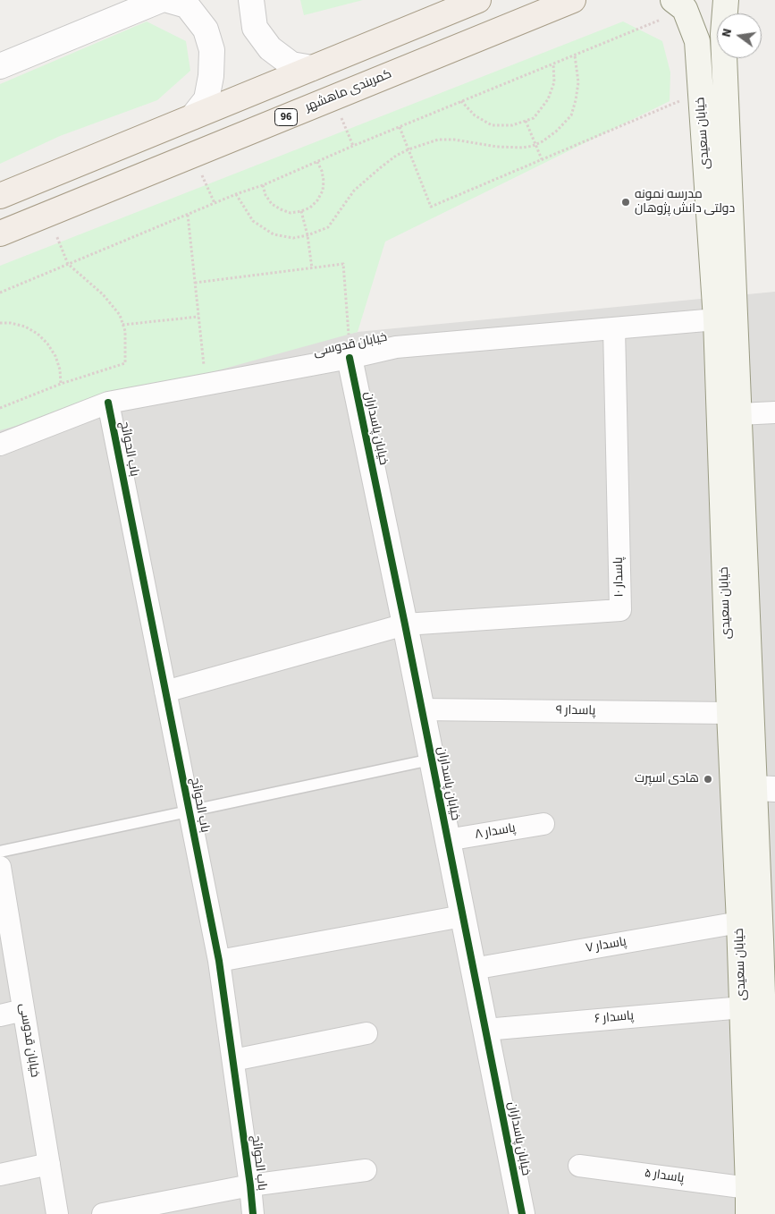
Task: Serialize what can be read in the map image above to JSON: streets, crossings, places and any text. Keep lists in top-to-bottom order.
{
  "streets": {
    "main road": ["کمربندی ماهشهر", "96", "خیابان سعیدی"],
    "street": [
      "خیابان قدوسی",
      "خیابان پاسداران",
      "باب الحوائج",
      "پاسدار ۱۰",
      "پاسدار ۹",
      "پاسدار ۸",
      "پاسدار ۷",
      "پاسدار ۶",
      "پاسدار ۵"
    ]
  },
  "crossings": [
    ["خیابان سعیدی", "خیابان قدوسی"],
    ["خیابان سعیدی", "پاسدار ۹"],
    ["خیابان سعیدی", "پاسدار ۷"],
    ["خیابان سعیدی", "پاسدار ۶"],
    ["خیابان سعیدی", "پاسدار ۵"],
    ["خیابان قدوسی", "خیابان پاسداران"],
    ["خیابان قدوسی", "باب الحوائج"],
    ["خیابان قدوسی", "پاسدار ۱۰"],
    ["خیابان پاسداران", "پاسدار ۱۰"],
    ["خیابان پاسداران", "پاسدار ۹"],
    ["خیابان پاسداران", "پاسدار ۸"],
    ["خیابان پاسداران", "پاسدار ۷"],
    ["خیابان پاسداران", "پاسدار ۶"]
  ],
  "places": ["مدرسه نمونه دولتی دانش پژوهان", "هادی اسپرت"],
  "north": "left"
}
